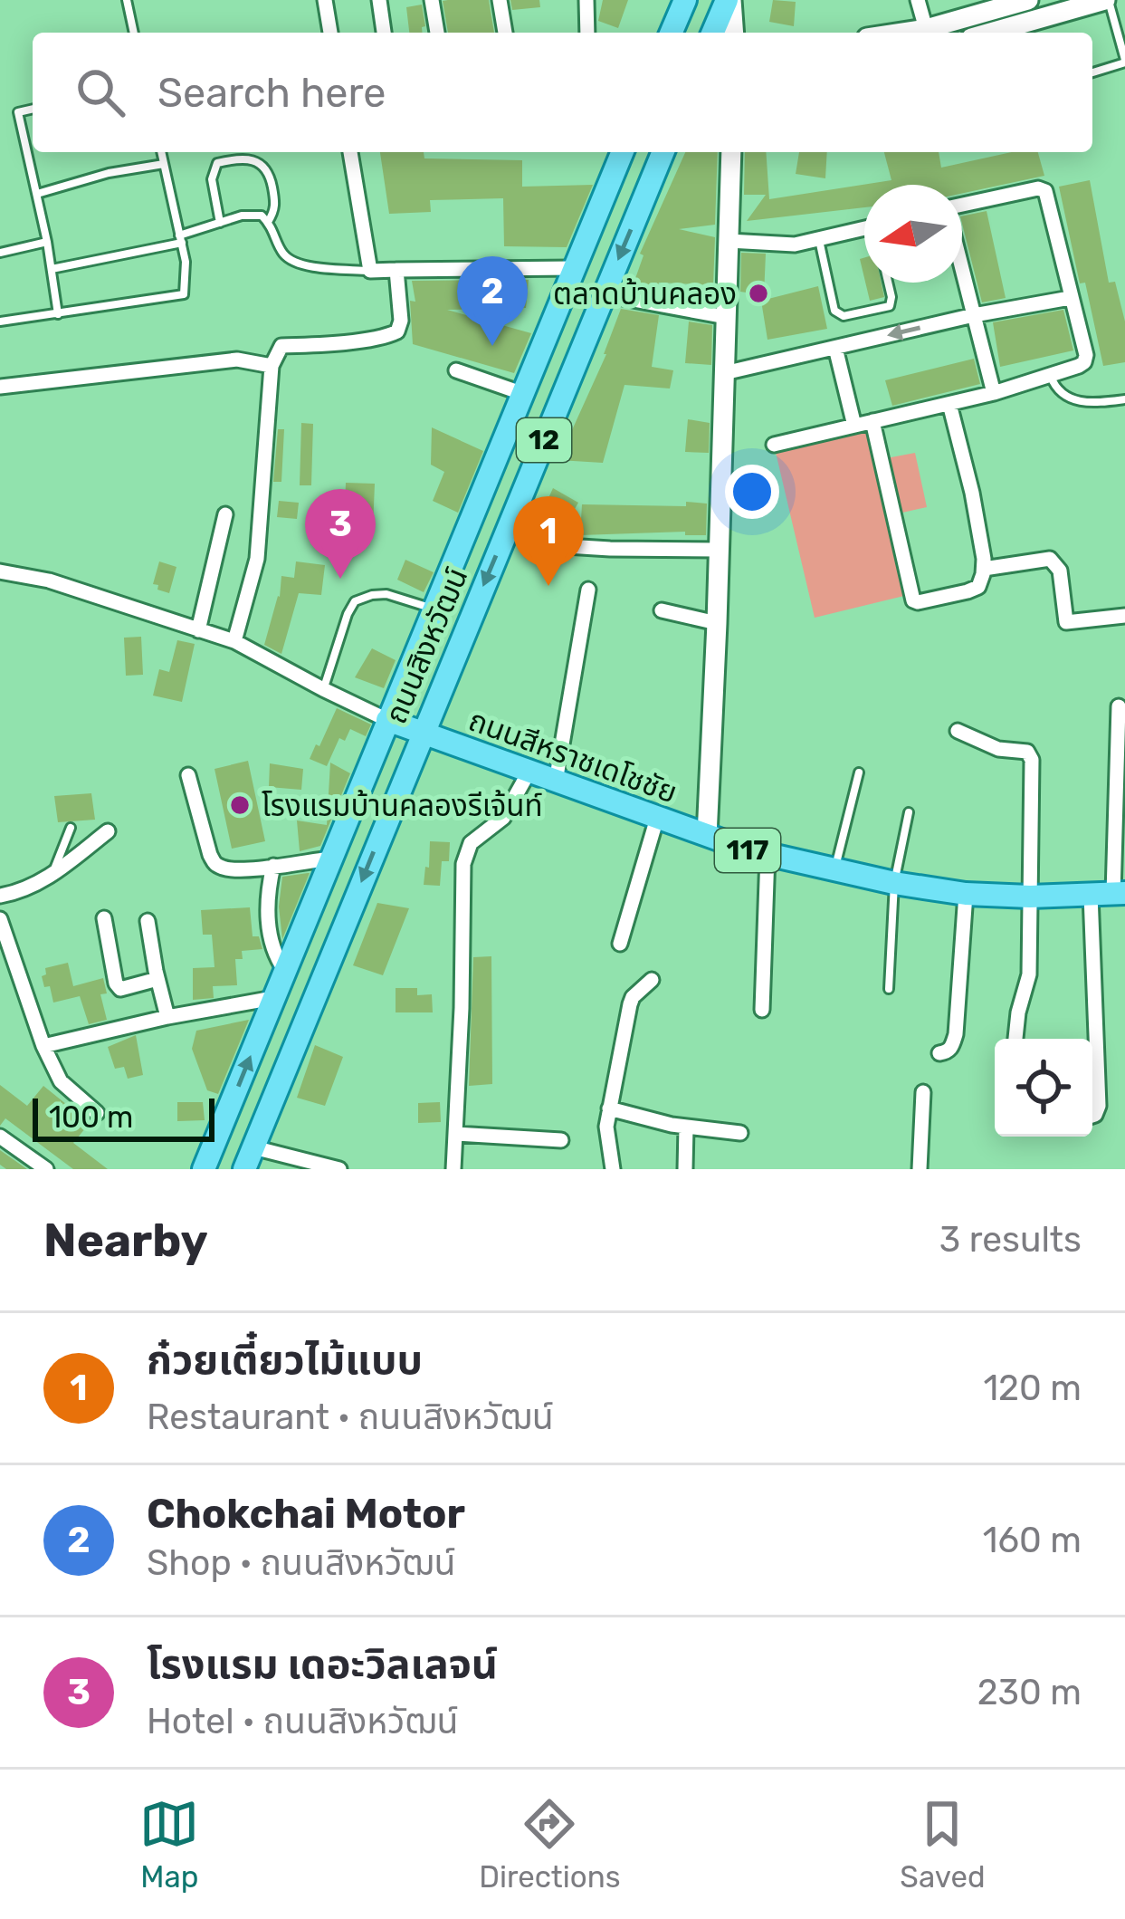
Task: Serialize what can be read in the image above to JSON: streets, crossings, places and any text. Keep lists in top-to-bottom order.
{
  "streets": {
    "main road": [
      "12",
      "ถนนสิงหวัฒน์",
      "ถนนสีหราชเดโชชัย",
      "117"
    ]
  },
  "crossings": [
    ["ถนนสิงหวัฒน์", "ถนนสีหราชเดโชชัย"]
  ],
  "places": ["ตลาดบ้านคลอง", "โรงแรมบ้านคลองรีเจ้นท์"],
  "scale_bar": "100 m",
  "north": "left",
  "page": {
    "search": "Search here",
    "pins": ["2", "3", "1"],
    "scale": "100 m",
    "heading": ["Nearby", "3 results"],
    "list": [
      {
        "mark": "1",
        "name": "ก๋วยเตี๋ยวไม้แบบ",
        "note": "Restaurant · ถนนสิงหวัฒน์",
        "value": "120 m"
      },
      {
        "mark": "2",
        "name": "Chokchai Motor",
        "note": "Shop · ถนนสิงหวัฒน์",
        "value": "160 m"
      },
      {
        "mark": "3",
        "name": "โรงแรม เดอะวิลเลจน์",
        "note": "Hotel · ถนนสิงหวัฒน์",
        "value": "230 m"
      }
    ],
    "nav": ["Map", "Directions", "Saved"]
  }
}
